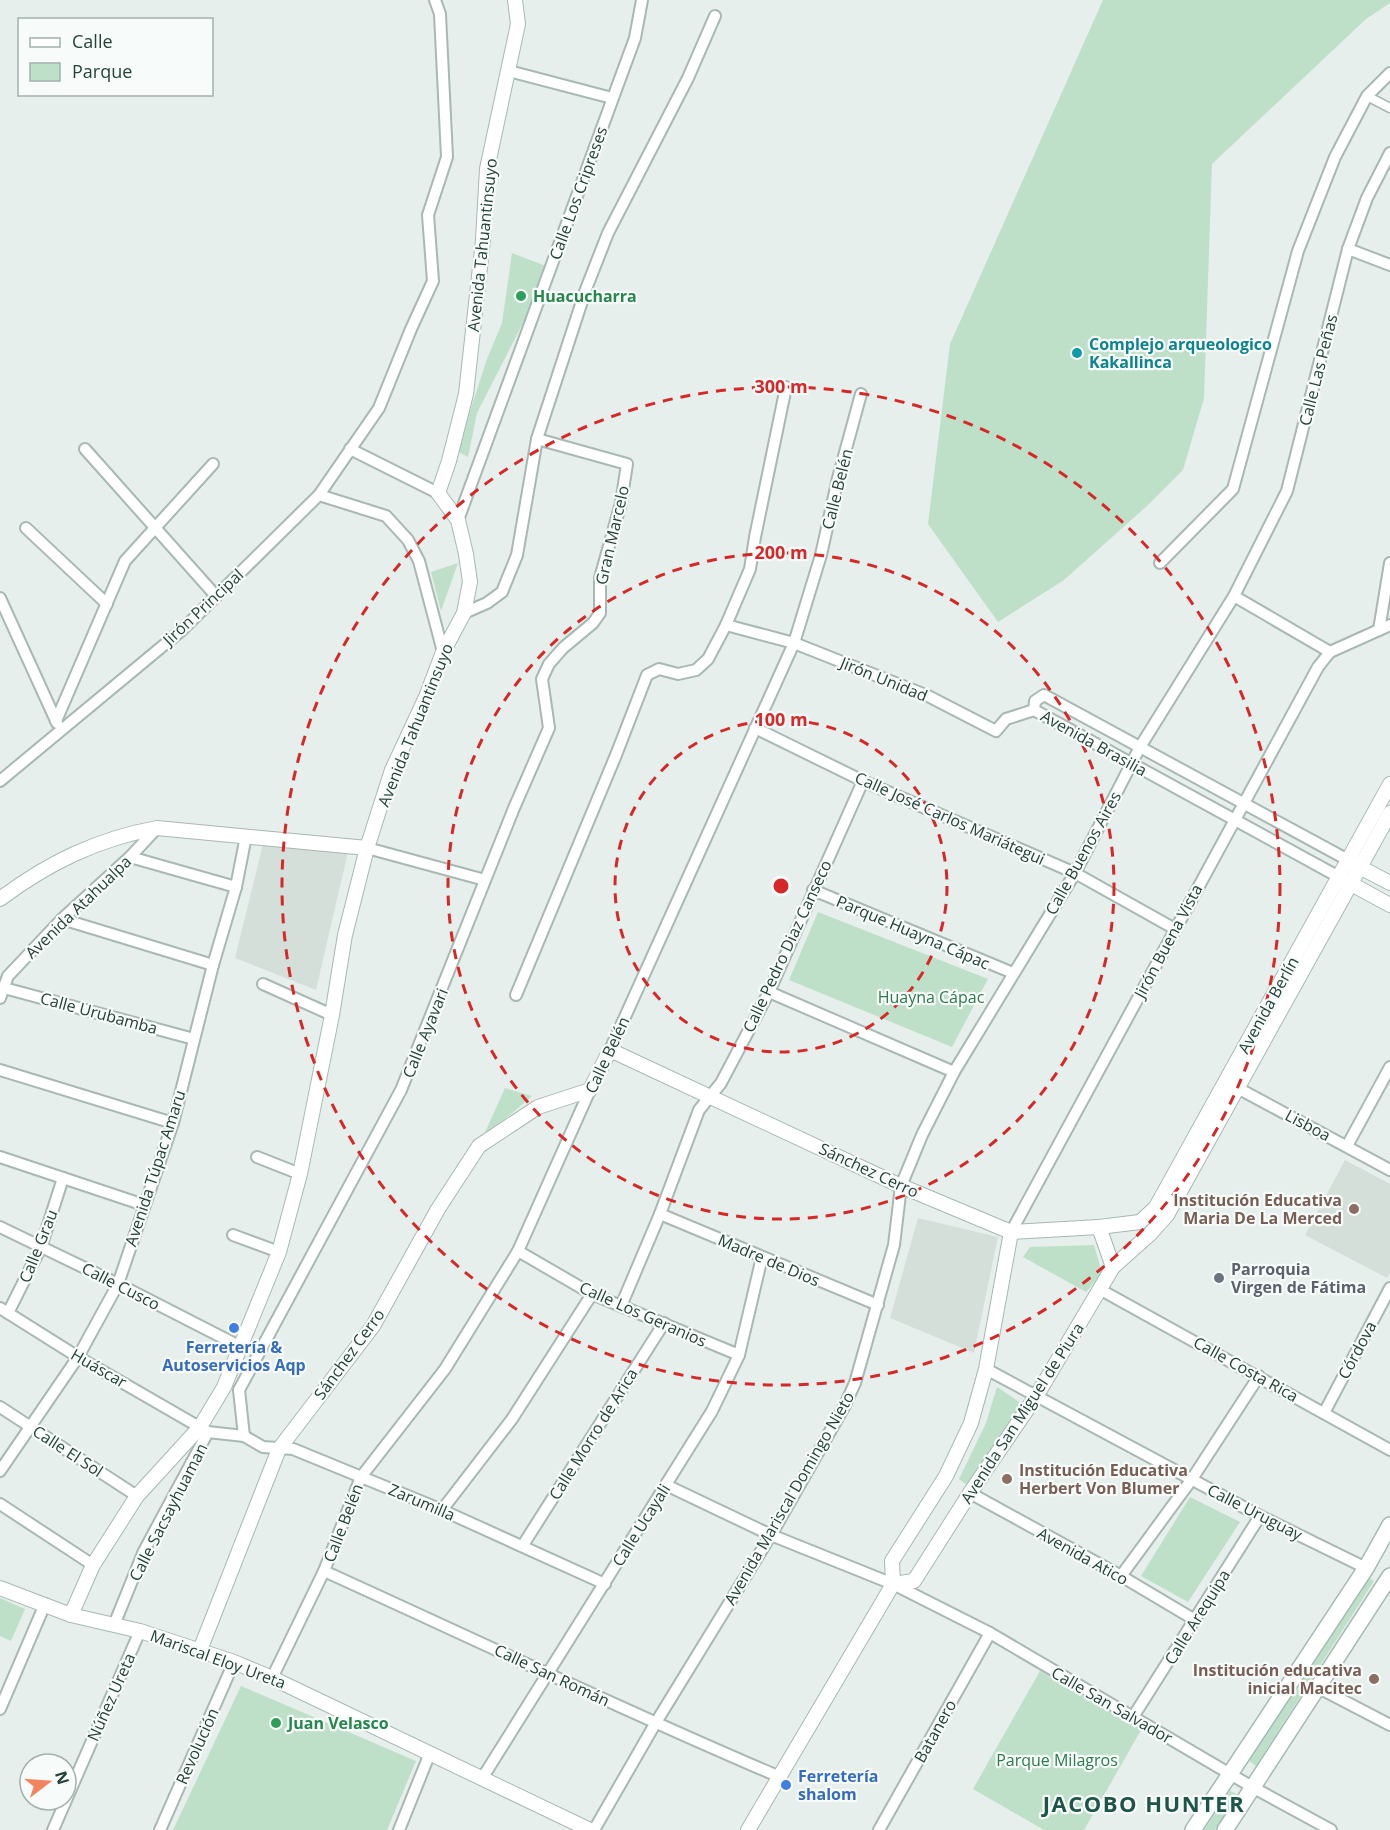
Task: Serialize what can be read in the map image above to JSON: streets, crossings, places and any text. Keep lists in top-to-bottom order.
{
  "streets": {
    "street": [
      "Calle Los Cripreses",
      "Avenida Tahuantinsuyo",
      "Calle Las Peñas",
      "Calle Belén",
      "Gran Marcelo",
      "Jirón Principal",
      "Jirón Unidad",
      "Avenida Brasilia",
      "Calle José Carlos Mariátegui",
      "Calle Buenos Aires",
      "Avenida Atahualpa",
      "Parque Huayna Cápac",
      "Jirón Buena Vista",
      "Calle Pedro Diaz Canseco",
      "Avenida Berlín",
      "Calle Urubamba",
      "Calle Ayavari",
      "Lisboa",
      "Avenida Túpac Amaru",
      "Sánchez Cerro",
      "Calle Grau",
      "Madre de Dios",
      "Calle Cusco",
      "Calle Los Geranios",
      "Córdova",
      "Huáscar",
      "Calle Costa Rica",
      "Avenida San Miguel de Piura",
      "Calle Morro de Arica",
      "Calle El Sol",
      "Avenida Mariscal Domingo Nieto",
      "Zarumilla",
      "Calle Sacsayhuaman",
      "Calle Uruguay",
      "Calle Ucayali",
      "Avenida Atico",
      "Calle Arequipa",
      "Mariscal Eloy Ureta",
      "Calle San Román",
      "Núñez Ureta",
      "Calle San Salvador",
      "Batanero",
      "Revolución"
    ]
  },
  "crossings": [
    ["Calle Los Cripreses", "Avenida Tahuantinsuyo"],
    ["Avenida Tahuantinsuyo", "Avenida Atahualpa"],
    ["Avenida Tahuantinsuyo", "Calle Cusco"],
    ["Avenida Tahuantinsuyo", "Huáscar"],
    ["Avenida Tahuantinsuyo", "Calle El Sol"],
    ["Avenida Tahuantinsuyo", "Zarumilla"],
    ["Avenida Tahuantinsuyo", "Calle Sacsayhuaman"],
    ["Avenida Tahuantinsuyo", "Mariscal Eloy Ureta"],
    ["Calle Las Peñas", "Calle Buenos Aires"],
    ["Calle Belén", "Jirón Unidad"],
    ["Calle Belén", "Calle José Carlos Mariátegui"],
    ["Calle Belén", "Sánchez Cerro"],
    ["Calle Belén", "Calle Los Geranios"],
    ["Calle Belén", "Zarumilla"],
    ["Calle Belén", "Mariscal Eloy Ureta"],
    ["Calle Belén", "Calle San Román"],
    ["Gran Marcelo", "Calle Ayavari"],
    ["Jirón Unidad", "Avenida Brasilia"],
    ["Avenida Brasilia", "Calle Buenos Aires"],
    ["Avenida Brasilia", "Jirón Buena Vista"],
    ["Avenida Brasilia", "Avenida Berlín"],
    ["Calle José Carlos Mariátegui", "Calle Buenos Aires"],
    ["Calle José Carlos Mariátegui", "Jirón Buena Vista"],
    ["Calle José Carlos Mariátegui", "Calle Pedro Diaz Canseco"],
    ["Calle Buenos Aires", "Parque Huayna Cápac"],
    ["Calle Buenos Aires", "Sánchez Cerro"],
    ["Calle Buenos Aires", "Avenida Mariscal Domingo Nieto"],
    ["Avenida Atahualpa", "Calle Urubamba"],
    ["Avenida Atahualpa", "Avenida Túpac Amaru"],
    ["Parque Huayna Cápac", "Calle Pedro Diaz Canseco"],
    ["Jirón Buena Vista", "Sánchez Cerro"],
    ["Jirón Buena Vista", "Avenida San Miguel de Piura"],
    ["Calle Pedro Diaz Canseco", "Sánchez Cerro"],
    ["Calle Pedro Diaz Canseco", "Madre de Dios"],
    ["Calle Pedro Diaz Canseco", "Calle Los Geranios"],
    ["Avenida Berlín", "Lisboa"],
    ["Avenida Berlín", "Sánchez Cerro"],
    ["Avenida Berlín", "Avenida San Miguel de Piura"],
    ["Calle Urubamba", "Avenida Túpac Amaru"],
    ["Avenida Túpac Amaru", "Calle Cusco"],
    ["Avenida Túpac Amaru", "Huáscar"],
    ["Avenida Túpac Amaru", "Calle El Sol"],
    ["Sánchez Cerro", "Avenida San Miguel de Piura"],
    ["Sánchez Cerro", "Avenida Mariscal Domingo Nieto"],
    ["Sánchez Cerro", "Zarumilla"],
    ["Sánchez Cerro", "Mariscal Eloy Ureta"],
    ["Calle Grau", "Calle Cusco"],
    ["Calle Grau", "Huáscar"],
    ["Madre de Dios", "Avenida Mariscal Domingo Nieto"],
    ["Madre de Dios", "Calle Ucayali"],
    ["Calle Los Geranios", "Calle Morro de Arica"],
    ["Calle Los Geranios", "Calle Ucayali"],
    ["Córdova", "Calle Costa Rica"],
    ["Huáscar", "Zarumilla"],
    ["Huáscar", "Calle Sacsayhuaman"],
    ["Calle Costa Rica", "Avenida San Miguel de Piura"],
    ["Avenida San Miguel de Piura", "Calle Uruguay"],
    ["Avenida San Miguel de Piura", "Avenida Atico"],
    ["Avenida San Miguel de Piura", "Calle San Román"],
    ["Avenida San Miguel de Piura", "Calle San Salvador"],
    ["Calle Morro de Arica", "Zarumilla"],
    ["Avenida Mariscal Domingo Nieto", "Mariscal Eloy Ureta"],
    ["Avenida Mariscal Domingo Nieto", "Calle San Román"],
    ["Avenida Mariscal Domingo Nieto", "Calle San Salvador"],
    ["Zarumilla", "Calle Sacsayhuaman"],
    ["Zarumilla", "Calle Ucayali"],
    ["Calle Sacsayhuaman", "Mariscal Eloy Ureta"],
    ["Calle Uruguay", "Calle Arequipa"],
    ["Calle Ucayali", "Mariscal Eloy Ureta"],
    ["Calle Ucayali", "Calle San Román"],
    ["Calle Ucayali", "Calle San Salvador"],
    ["Avenida Atico", "Calle Arequipa"],
    ["Calle Arequipa", "Calle San Salvador"],
    ["Mariscal Eloy Ureta", "Núñez Ureta"],
    ["Mariscal Eloy Ureta", "Revolución"],
    ["Calle San Salvador", "Batanero"]
  ],
  "districts": ["JACOBO HUNTER"],
  "parks": ["Huayna Cápac", "Parque Milagros"],
  "places": [
    "Huacucharra",
    "Complejo arqueologico Kakallinca",
    "Institución Educativa Maria De La Merced",
    "Parroquia Virgen de Fátima",
    "Ferretería & Autoservicios Aqp",
    "Institución Educativa Herbert Von Blumer",
    "Institución educativa inicial Macitec",
    "Juan Velasco",
    "Ferretería shalom"
  ],
  "legend": ["Calle", "Parque"],
  "north": "right",
  "rings": ["300 m", "200 m", "100 m"]
}
